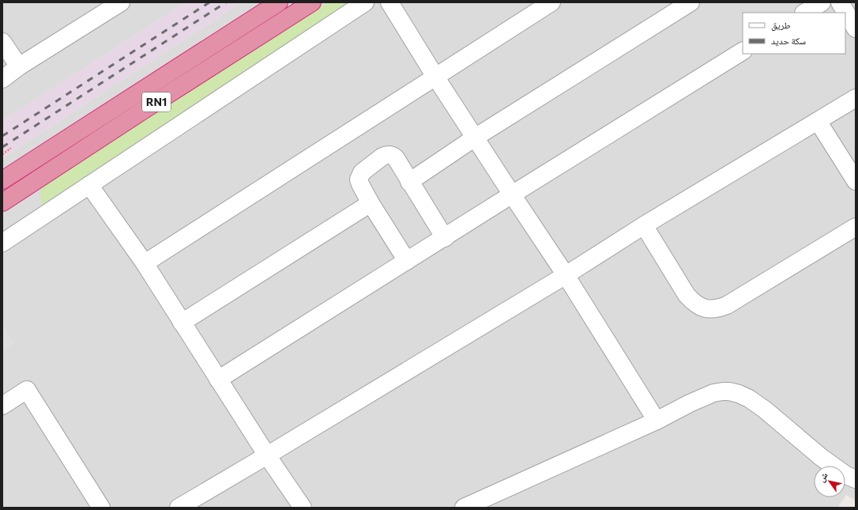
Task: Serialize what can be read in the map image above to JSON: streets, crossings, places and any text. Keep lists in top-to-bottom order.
{
  "streets": {
    "highway": ["RN1"]
  },
  "legend": ["طريق", "سكة حديد"],
  "north": "top left"
}
